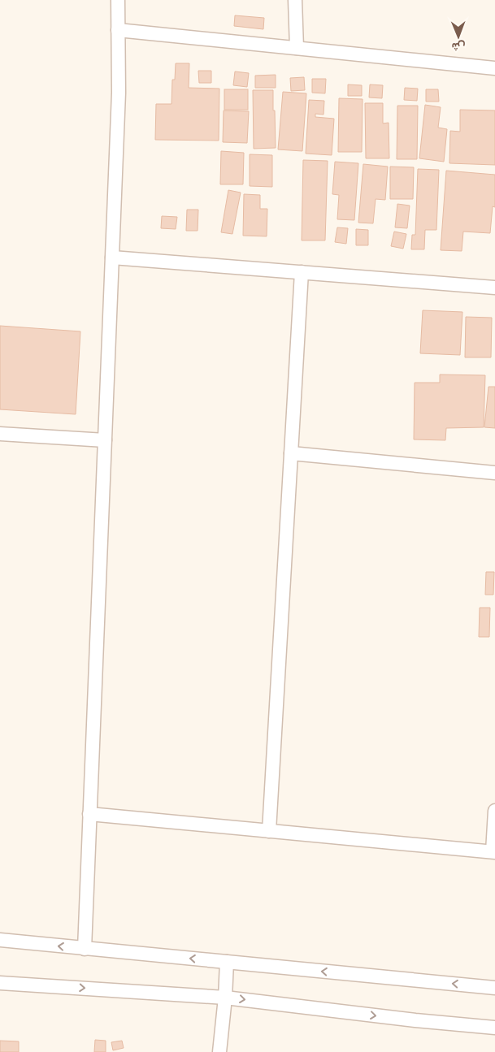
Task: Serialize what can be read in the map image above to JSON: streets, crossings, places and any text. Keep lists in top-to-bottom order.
{
  "north": "bottom"
}
